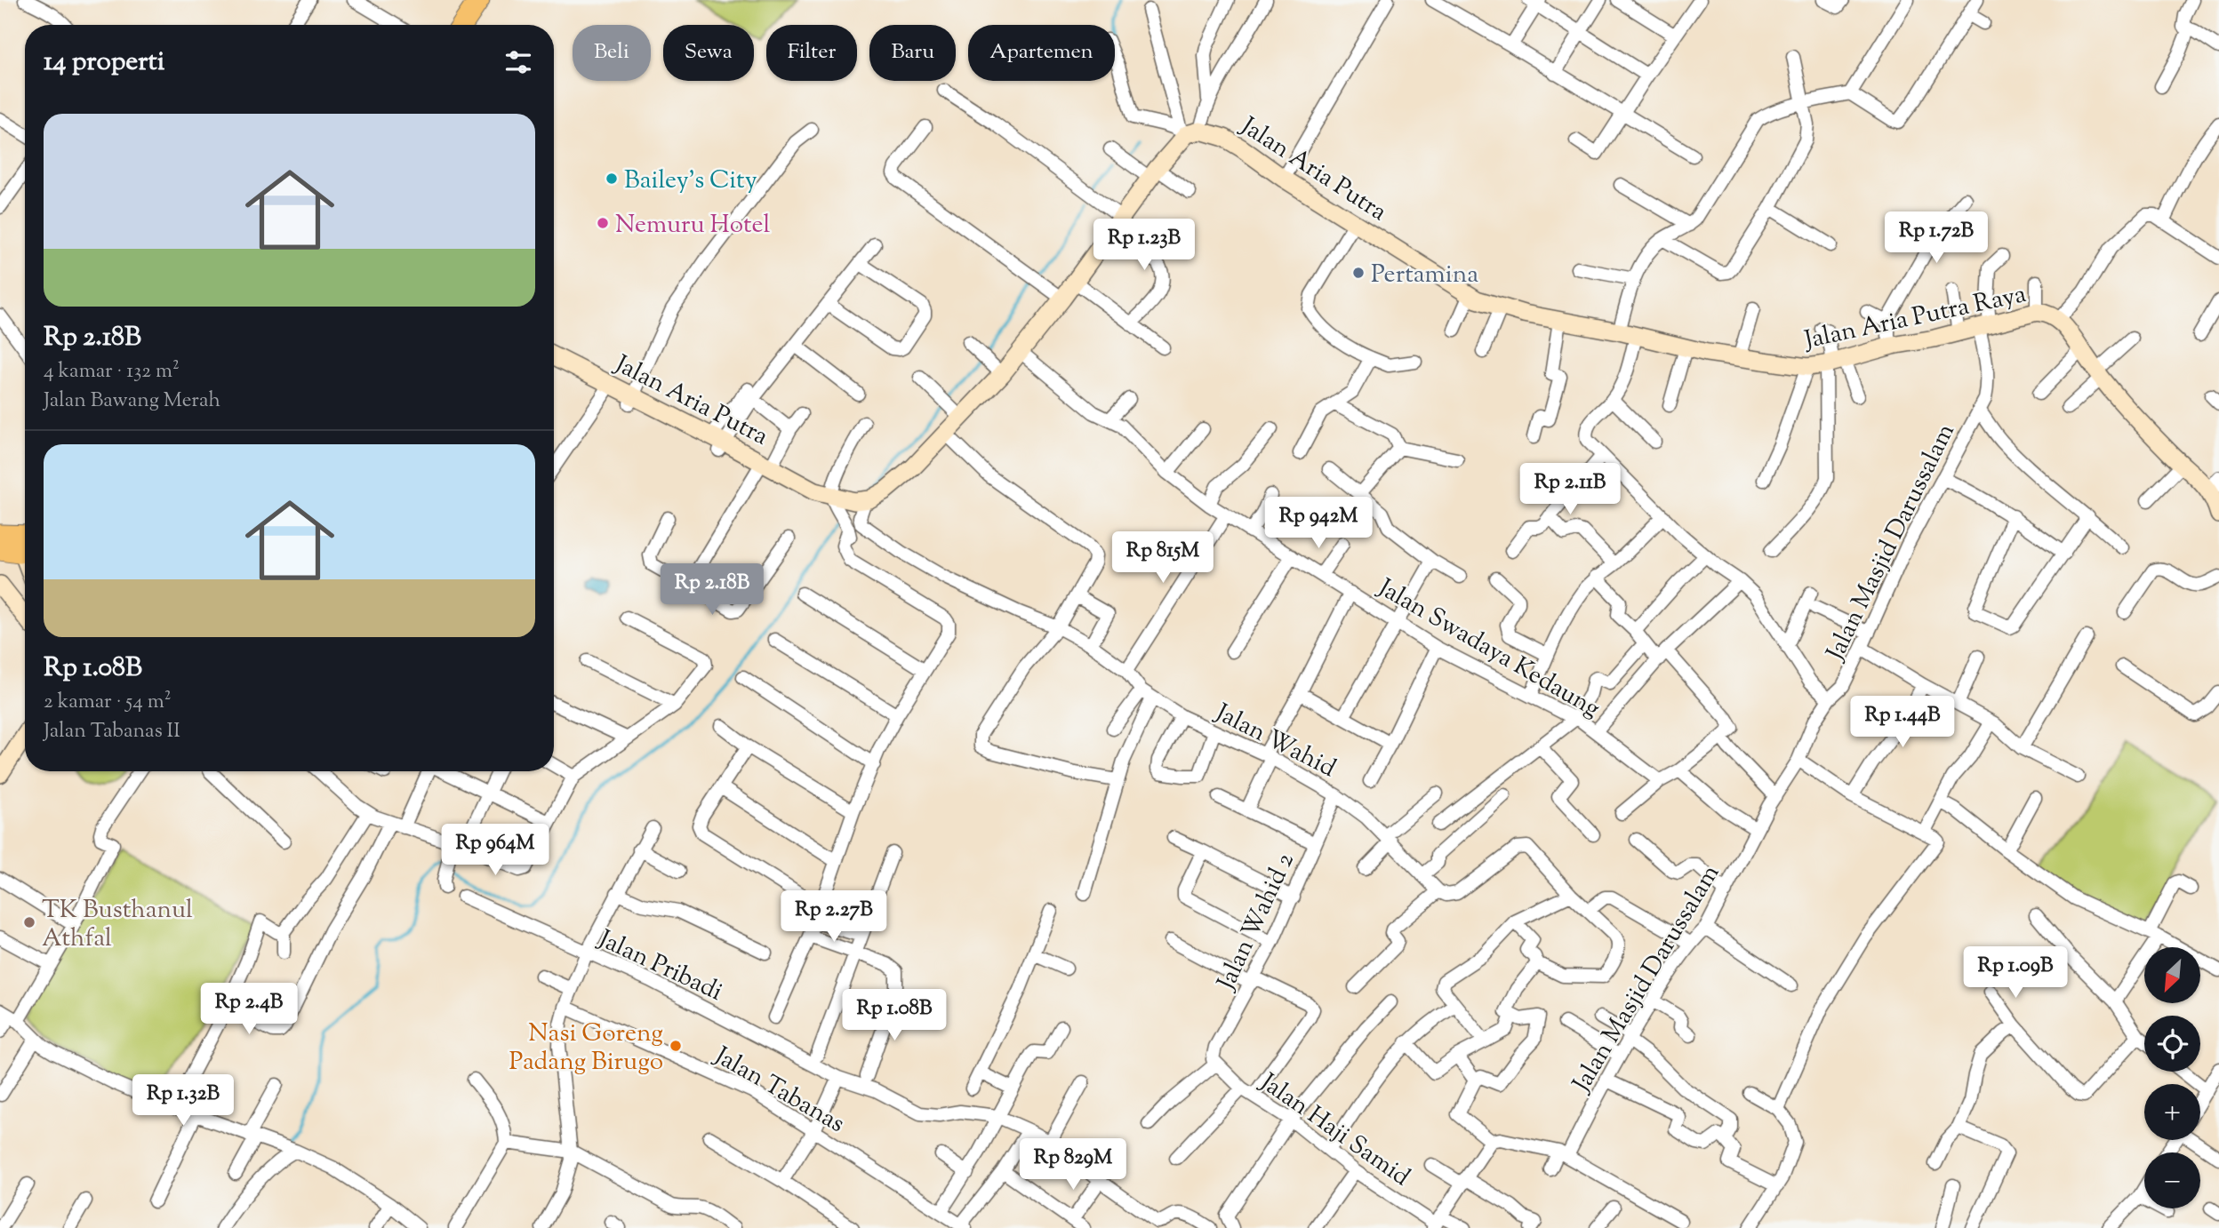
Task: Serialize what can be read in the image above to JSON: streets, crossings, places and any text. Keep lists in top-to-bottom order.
{
  "streets": {
    "main road": ["Jalan Aria Putra", "Jalan Aria Putra Raya"],
    "street": [
      "Jalan Masjid Darussalam",
      "Jalan Swadaya Kedaung",
      "Jalan Wahid",
      "Jalan Wahid 2",
      "Jalan Pribadi",
      "Jalan Tabanas",
      "Jalan Haji Samid"
    ]
  },
  "crossings": [
    ["Jalan Aria Putra", "Jalan Aria Putra Raya"],
    ["Jalan Aria Putra", "Jalan Wahid"],
    ["Jalan Aria Putra Raya", "Jalan Masjid Darussalam"],
    ["Jalan Wahid", "Jalan Wahid 2"],
    ["Jalan Wahid 2", "Jalan Haji Samid"]
  ],
  "places": [
    "Bailey's City",
    "Nemuru Hotel",
    "Pertamina",
    "TK Busthanul Athfal",
    "Nasi Goreng Padang Birugo"
  ],
  "north": "bottom left",
  "page": {
    "chip": [
      "Beli",
      "Sewa",
      "Filter",
      "Baru",
      "Apartemen"
    ],
    "heading": "14 properti",
    "list": [
      {
        "name": "Rp 2.18B",
        "note": "4 kamar · 132 m² · Jalan Bawang Merah"
      },
      {
        "name": "Rp 1.08B",
        "note": "2 kamar · 54 m² · Jalan Tabanas II"
      }
    ],
    "price": [
      "Rp 1.72B",
      "Rp 1.23B",
      "Rp 2.11B",
      "Rp 942M",
      "Rp 815M",
      "Rp 2.18B",
      "Rp 1.44B",
      "Rp 964M",
      "Rp 2.27B",
      "Rp 1.09B",
      "Rp 2.4B",
      "Rp 1.08B",
      "Rp 1.32B",
      "Rp 829M"
    ],
    "map_buttons": ["+", "−"]
  }
}
